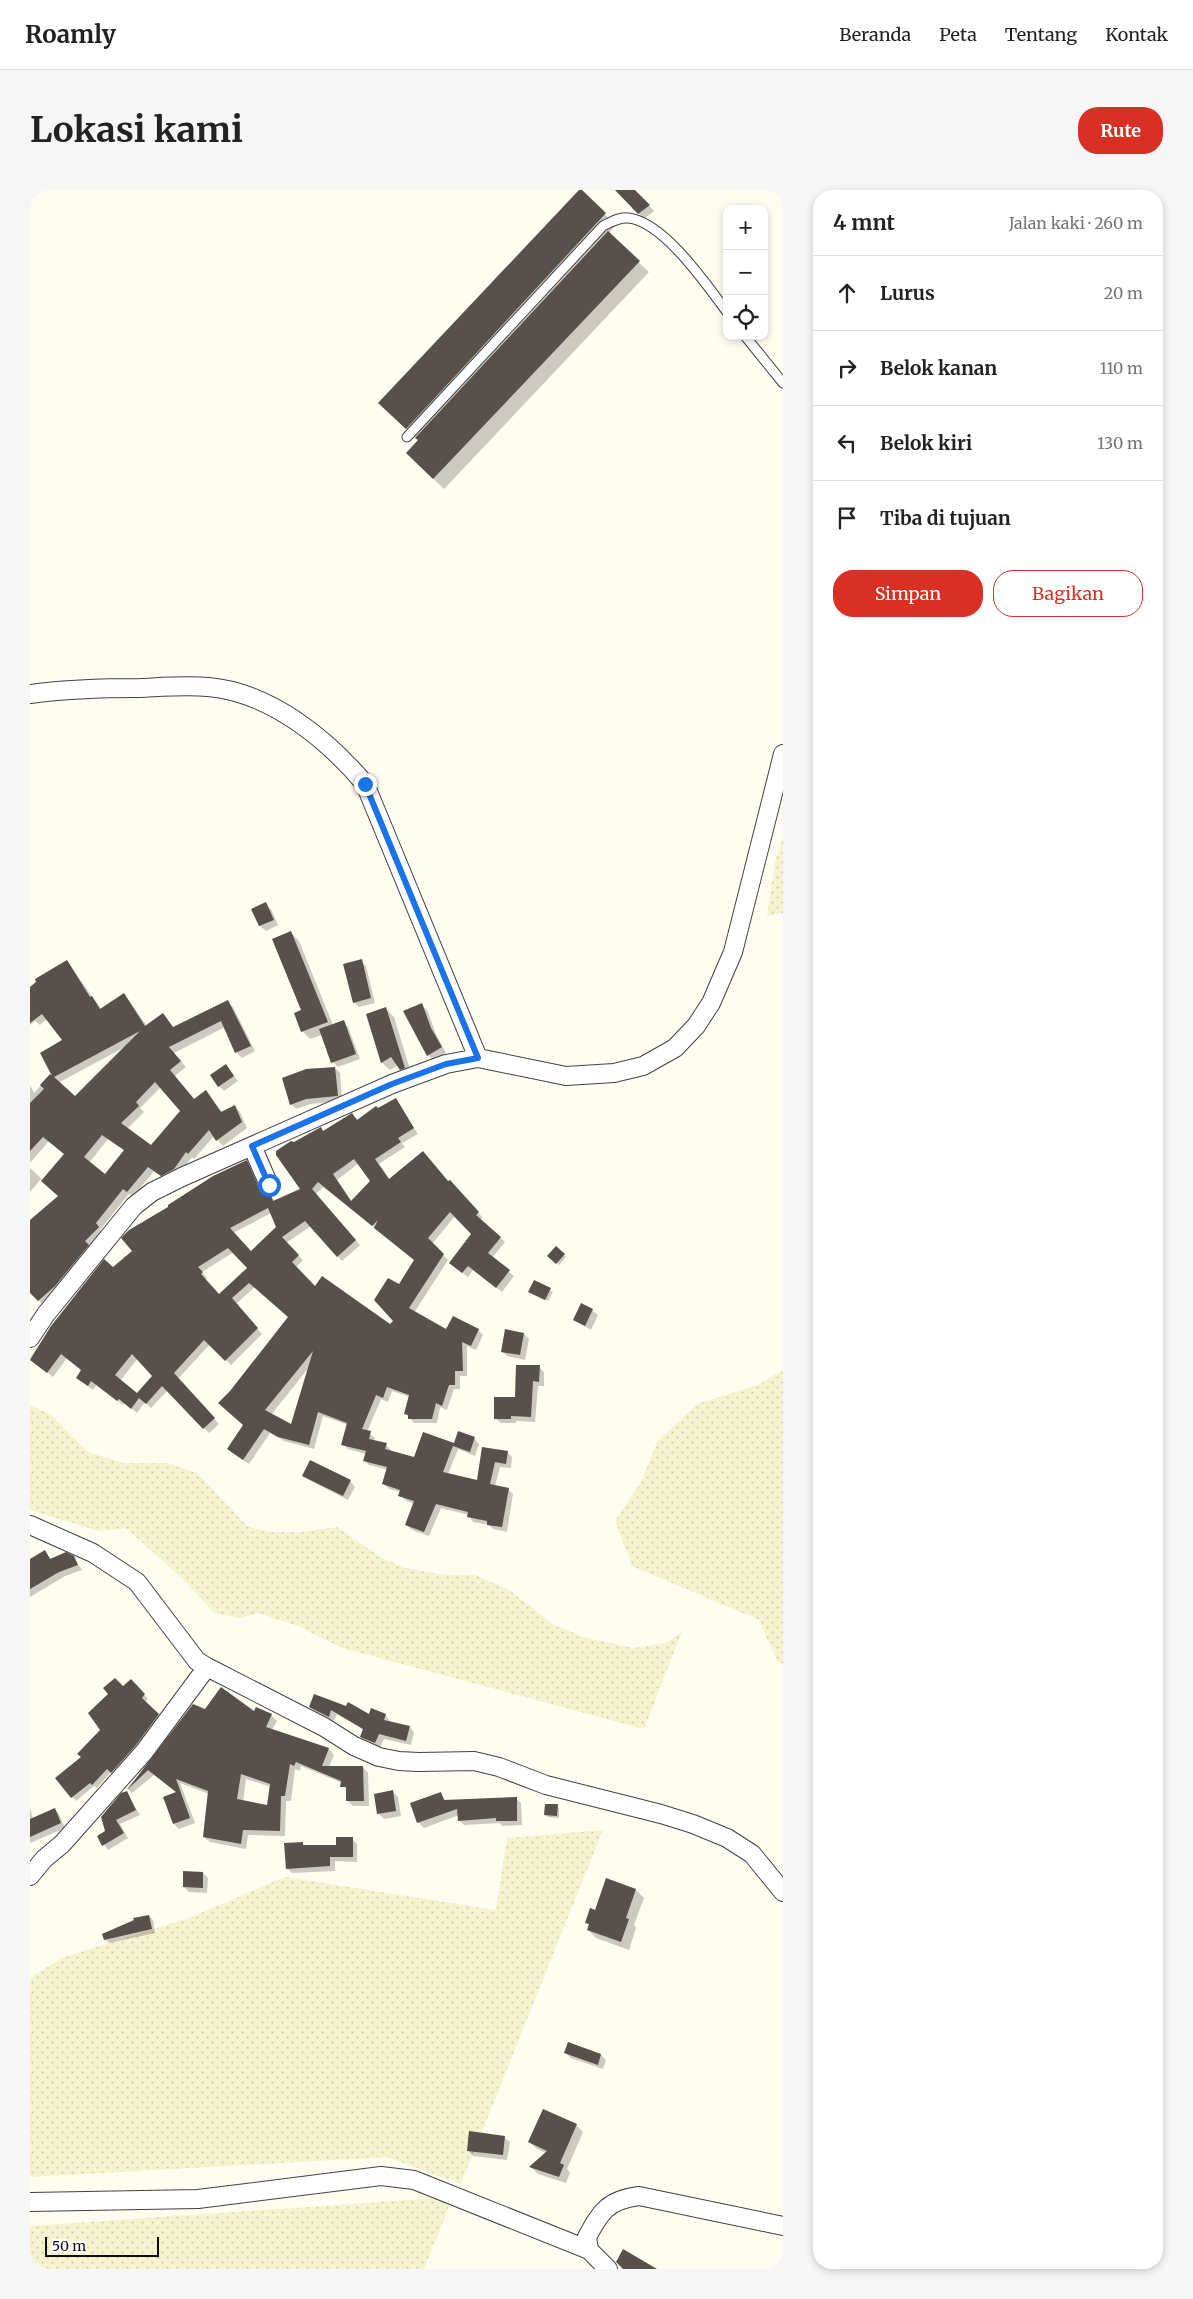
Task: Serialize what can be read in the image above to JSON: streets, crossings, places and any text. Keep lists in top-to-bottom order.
{
  "scale_bar": "50 m",
  "page": {
    "header": "Roamly",
    "nav": [
      "Beranda",
      "Peta",
      "Tentang",
      "Kontak"
    ],
    "buttons": [
      "Rute",
      ["Simpan", "Bagikan"]
    ],
    "title": "Lokasi kami",
    "heading": ["4 mnt", "Jalan kaki · 260 m"],
    "map_buttons": ["+", "−"],
    "list": [
      ["Lurus", "20 m"],
      ["Belok kanan", "110 m"],
      ["Belok kiri", "130 m"],
      "Tiba di tujuan"
    ],
    "scale": "50 m"
  }
}
